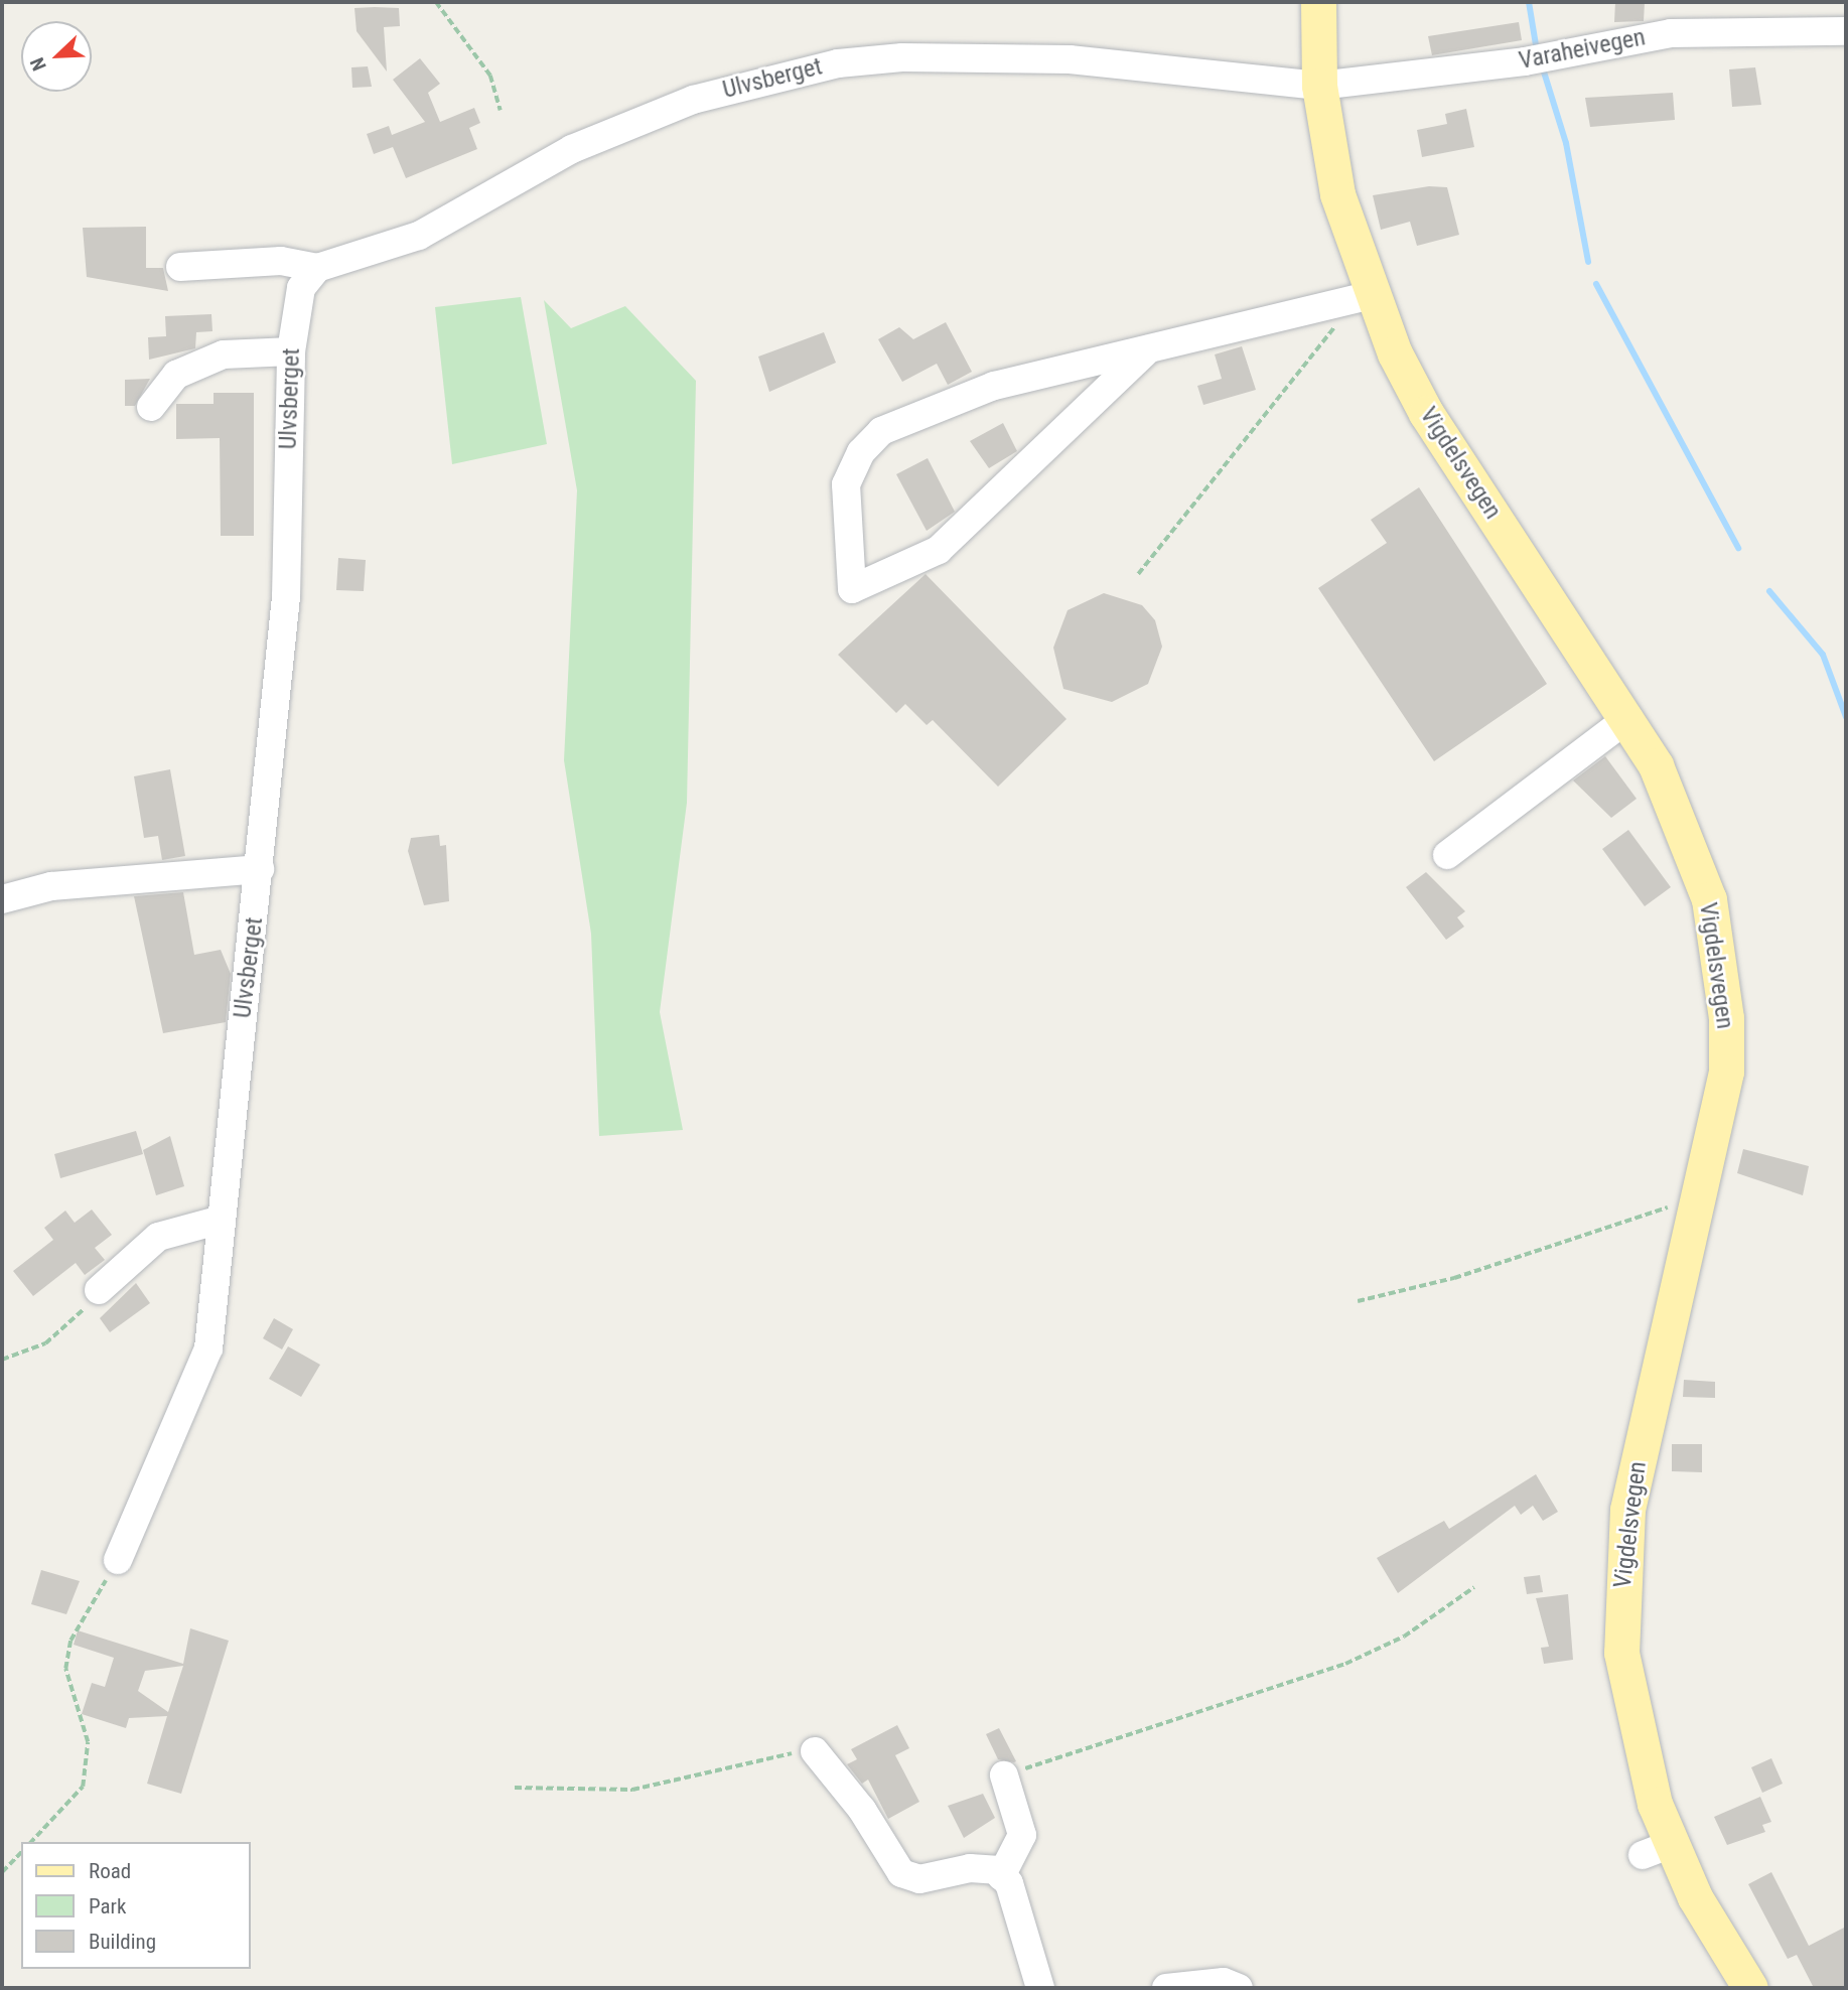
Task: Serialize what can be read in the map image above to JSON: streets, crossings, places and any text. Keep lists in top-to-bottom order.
{
  "streets": {
    "main road": ["Vigdelsvegen"],
    "street": ["Varaheivegen", "Ulvsberget"]
  },
  "crossings": [
    ["Varaheivegen", "Ulvsberget"],
    ["Varaheivegen", "Vigdelsvegen"],
    ["Ulvsberget", "Vigdelsvegen"]
  ],
  "legend": ["Road", "Park", "Building"],
  "north": "bottom left"
}
